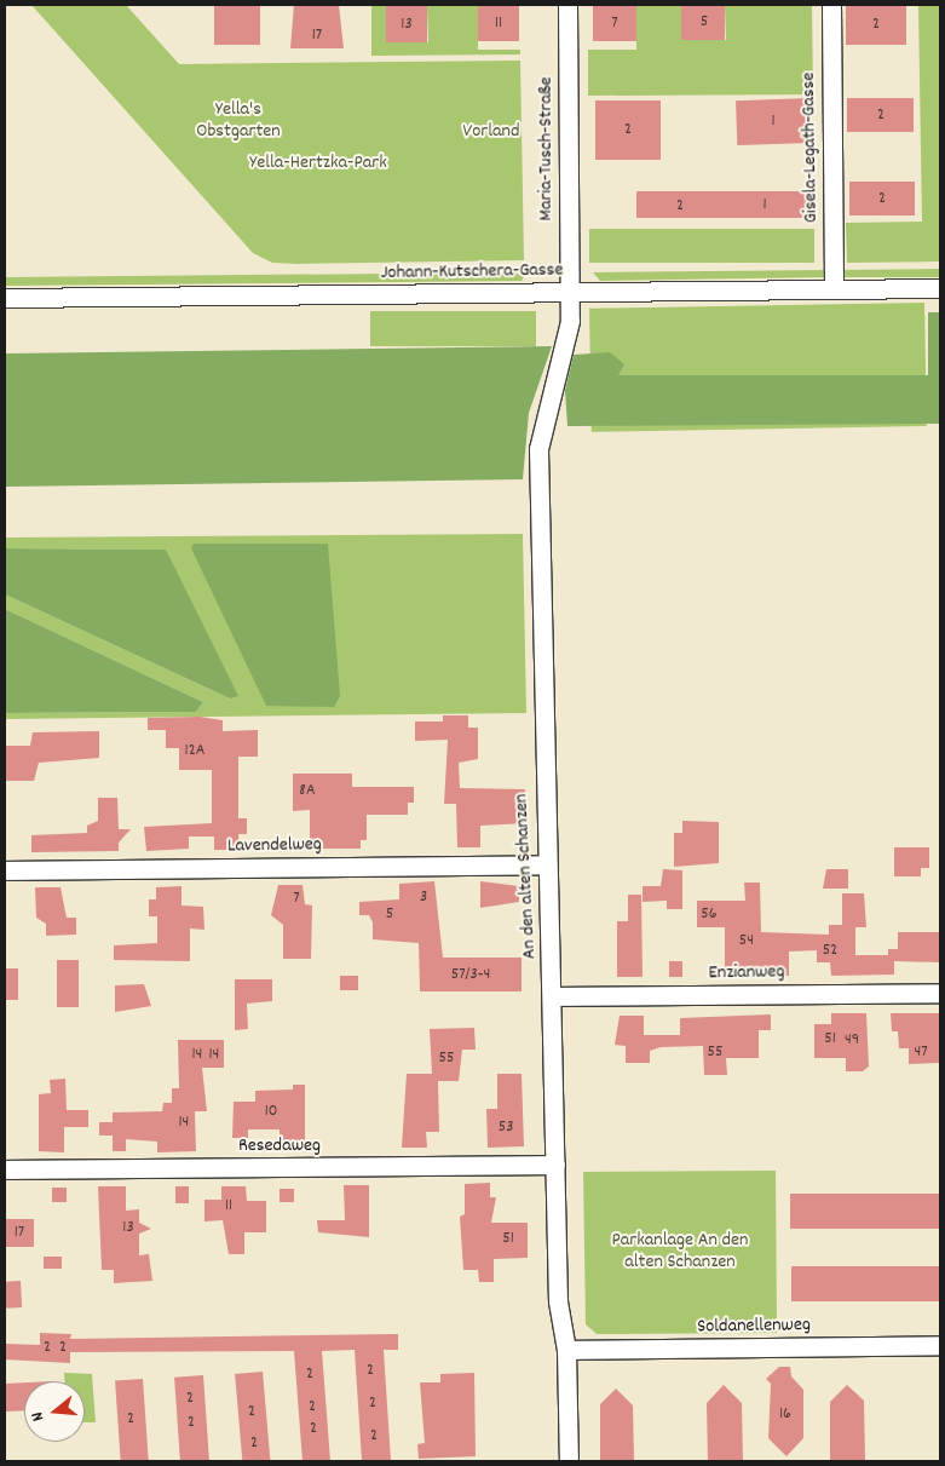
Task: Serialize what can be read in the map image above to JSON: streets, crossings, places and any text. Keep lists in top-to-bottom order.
{
  "streets": {
    "street": [
      "Gisela-Legath-Gasse",
      "Maria-Tusch-Straße",
      "Johann-Kutschera-Gasse",
      "Lavendelweg",
      "An den alten Schanzen",
      "Enzianweg",
      "Resedaweg",
      "Soldanellenweg"
    ]
  },
  "crossings": [
    ["Gisela-Legath-Gasse", "Johann-Kutschera-Gasse"],
    ["Maria-Tusch-Straße", "Johann-Kutschera-Gasse"],
    ["Maria-Tusch-Straße", "An den alten Schanzen"],
    ["Johann-Kutschera-Gasse", "An den alten Schanzen"],
    ["Lavendelweg", "An den alten Schanzen"],
    ["An den alten Schanzen", "Enzianweg"],
    ["An den alten Schanzen", "Resedaweg"],
    ["An den alten Schanzen", "Soldanellenweg"]
  ],
  "parks": [
    "Yella's Obstgarten",
    "Vorland",
    "Yella-Hertzka-Park",
    "Parkanlage An den alten Schanzen"
  ],
  "house_numbers": [
    "5",
    "11",
    "7",
    "13",
    "2",
    "17",
    "2",
    "1",
    "2",
    "2",
    "1",
    "2",
    "12A",
    "8A",
    "3",
    "7",
    "5",
    "56",
    "54",
    "52",
    "57/3-4",
    "51",
    "49",
    "55",
    "47",
    "14",
    "14",
    "55",
    "10",
    "14",
    "53",
    "11",
    "13",
    "17",
    "51",
    "2",
    "2",
    "2",
    "2",
    "2",
    "2",
    "2",
    "2",
    "16",
    "2",
    "2",
    "2",
    "2",
    "2"
  ],
  "north": "left"
}
